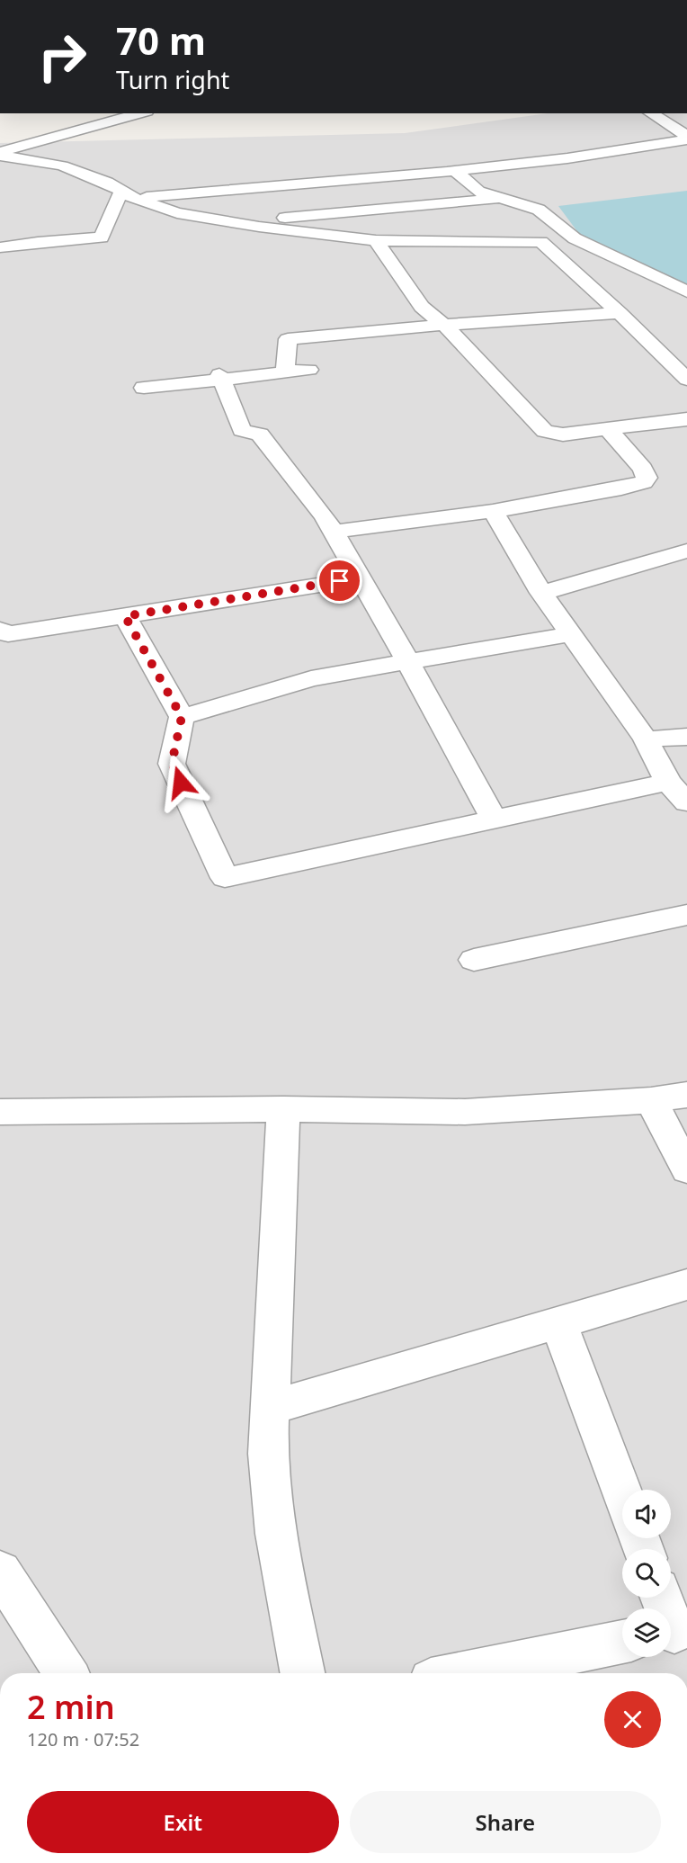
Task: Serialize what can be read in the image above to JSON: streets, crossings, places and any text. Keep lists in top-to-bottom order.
{
  "page": {
    "turn": ["70 m", "Turn right"],
    "heading": ["2 min", "120 m · 07:52"],
    "buttons": ["Exit", "Share"]
  }
}
